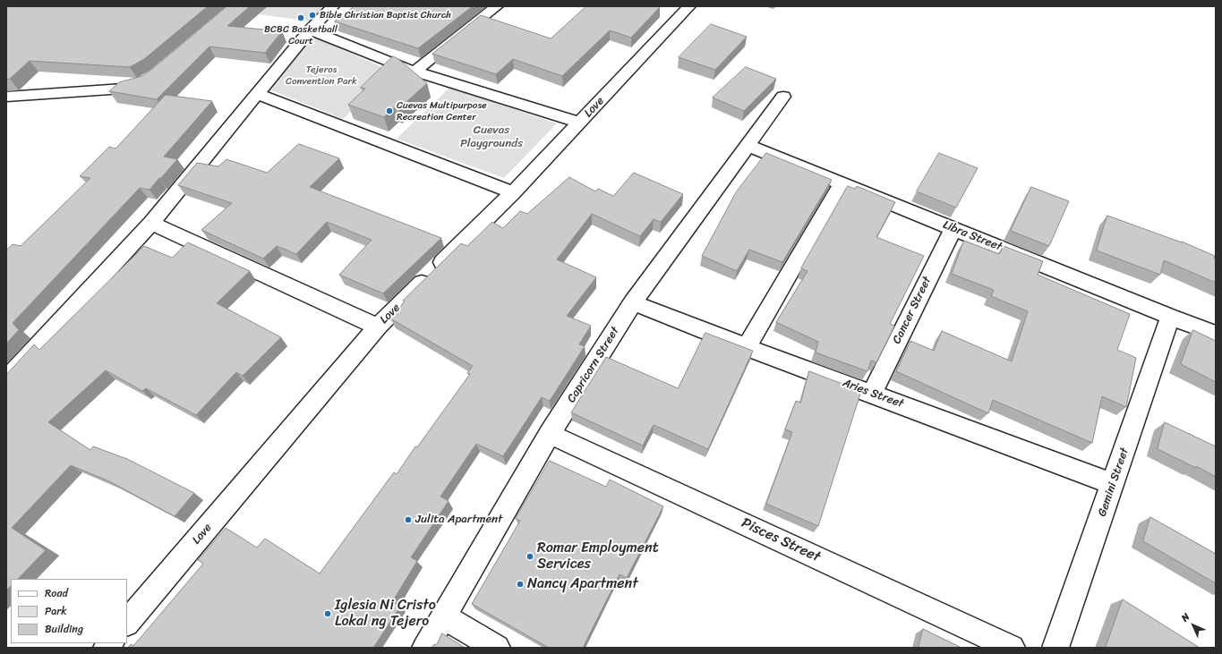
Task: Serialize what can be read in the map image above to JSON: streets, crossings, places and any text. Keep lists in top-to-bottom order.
{
  "streets": {
    "street": [
      "Love",
      "Libra Street",
      "Cancer Street",
      "Capricorn Street",
      "Aries Street",
      "Gemini Street",
      "Pisces Street"
    ]
  },
  "crossings": [
    ["Libra Street", "Cancer Street"],
    ["Libra Street", "Capricorn Street"],
    ["Libra Street", "Gemini Street"],
    ["Cancer Street", "Aries Street"],
    ["Capricorn Street", "Aries Street"],
    ["Capricorn Street", "Pisces Street"],
    ["Aries Street", "Gemini Street"]
  ],
  "parks": ["Tejeros Convention Park", "Cuevas Playgrounds"],
  "places": [
    "Bible Christian Baptist Church",
    "BCBC Basketball Court",
    "Cuevas Multipurpose Recreation Center",
    "Julita Apartment",
    "Romar Employment Services",
    "Nancy Apartment",
    "Iglesia Ni Cristo Lokal ng Tejero"
  ],
  "legend": ["Road", "Park", "Building"],
  "north": "top left"
}
